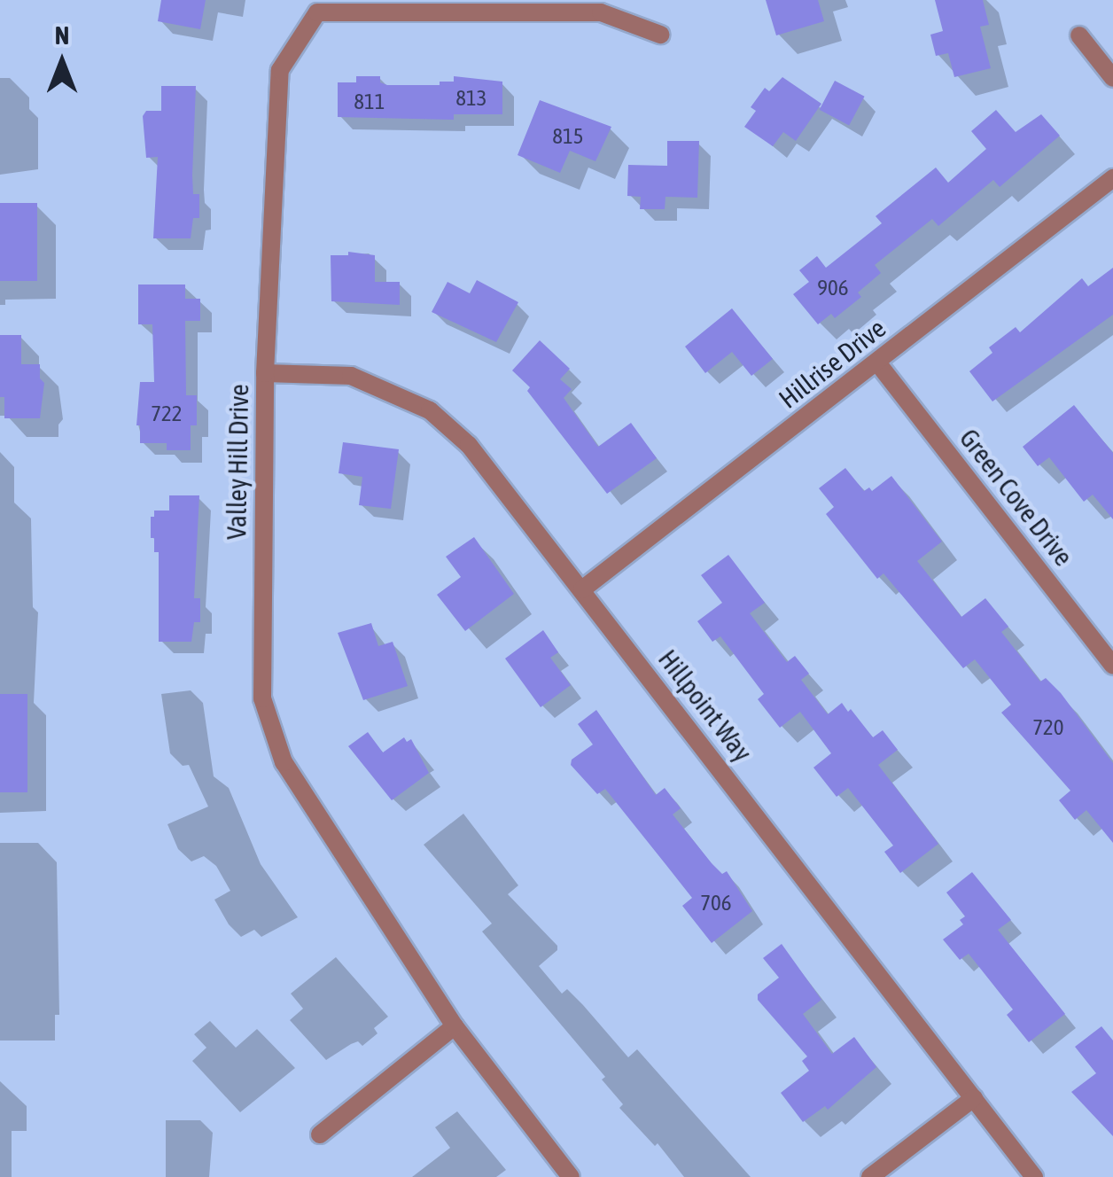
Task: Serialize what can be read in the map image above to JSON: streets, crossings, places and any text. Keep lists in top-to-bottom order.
{
  "streets": {
    "street": [
      "Hillrise Drive",
      "Valley Hill Drive",
      "Green Cove Drive",
      "Hillpoint Way"
    ]
  },
  "crossings": [
    ["Hillrise Drive", "Green Cove Drive"],
    ["Hillrise Drive", "Hillpoint Way"],
    ["Valley Hill Drive", "Hillpoint Way"]
  ],
  "house_numbers": [
    "813",
    "811",
    "815",
    "906",
    "722",
    "720",
    "706"
  ],
  "north": "top"
}
